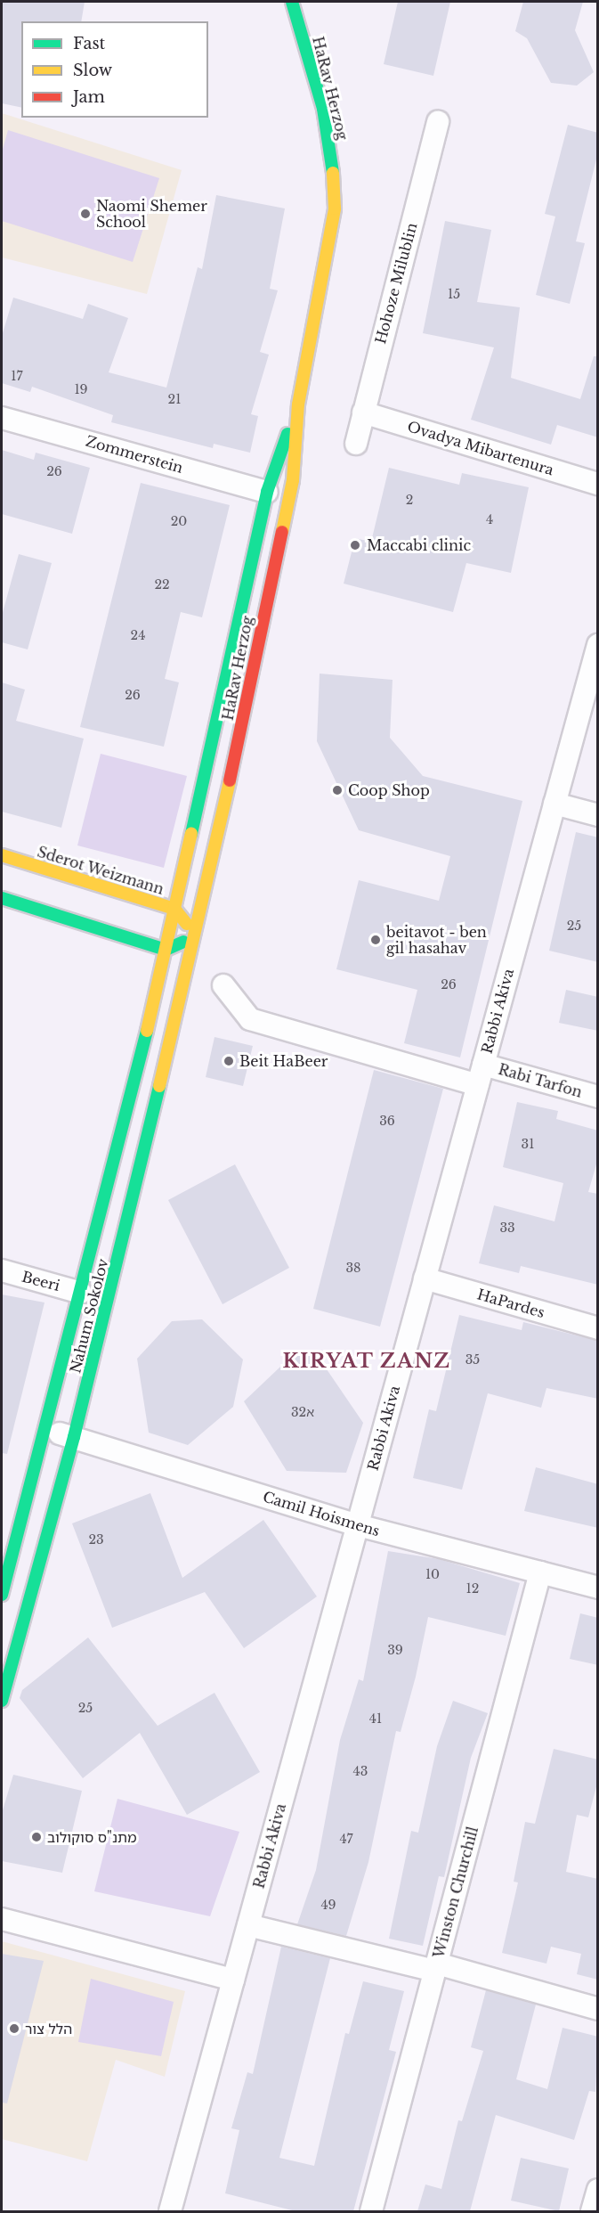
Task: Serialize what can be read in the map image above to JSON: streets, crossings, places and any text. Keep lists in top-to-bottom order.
{
  "streets": {
    "main road": ["HaRav Herzog", "Sderot Weizmann", "Nahum Sokolov"],
    "street": [
      "Hohoze Milublin",
      "Ovadya Mibartenura",
      "Zommerstein",
      "Rabbi Akiva",
      "Rabi Tarfon",
      "Beeri",
      "HaPardes",
      "Camil Hoismens",
      "Winston Churchill"
    ]
  },
  "crossings": [
    ["HaRav Herzog", "Zommerstein"],
    ["HaRav Herzog", "Sderot Weizmann"],
    ["HaRav Herzog", "Nahum Sokolov"],
    ["Hohoze Milublin", "Ovadya Mibartenura"],
    ["Sderot Weizmann", "Nahum Sokolov"],
    ["Rabbi Akiva", "Rabi Tarfon"],
    ["Rabbi Akiva", "HaPardes"],
    ["Rabbi Akiva", "Camil Hoismens"],
    ["Beeri", "Nahum Sokolov"],
    ["Nahum Sokolov", "Camil Hoismens"],
    ["Camil Hoismens", "Winston Churchill"]
  ],
  "districts": ["KIRYAT ZANZ"],
  "places": [
    "Naomi Shemer School",
    "Maccabi clinic",
    "Coop Shop",
    "beitavot - ben gil hasahav",
    "Beit HaBeer",
    "מתנ\"ס סוקולוב",
    "הלל צור"
  ],
  "house_numbers": [
    "15",
    "17",
    "19",
    "21",
    "26",
    "2",
    "4",
    "20",
    "22",
    "24",
    "26",
    "25",
    "26",
    "36",
    "31",
    "33",
    "38",
    "35",
    "32א",
    "23",
    "10",
    "12",
    "39",
    "25",
    "41",
    "43",
    "47",
    "49"
  ],
  "legend": ["Fast", "Slow", "Jam"]
}
